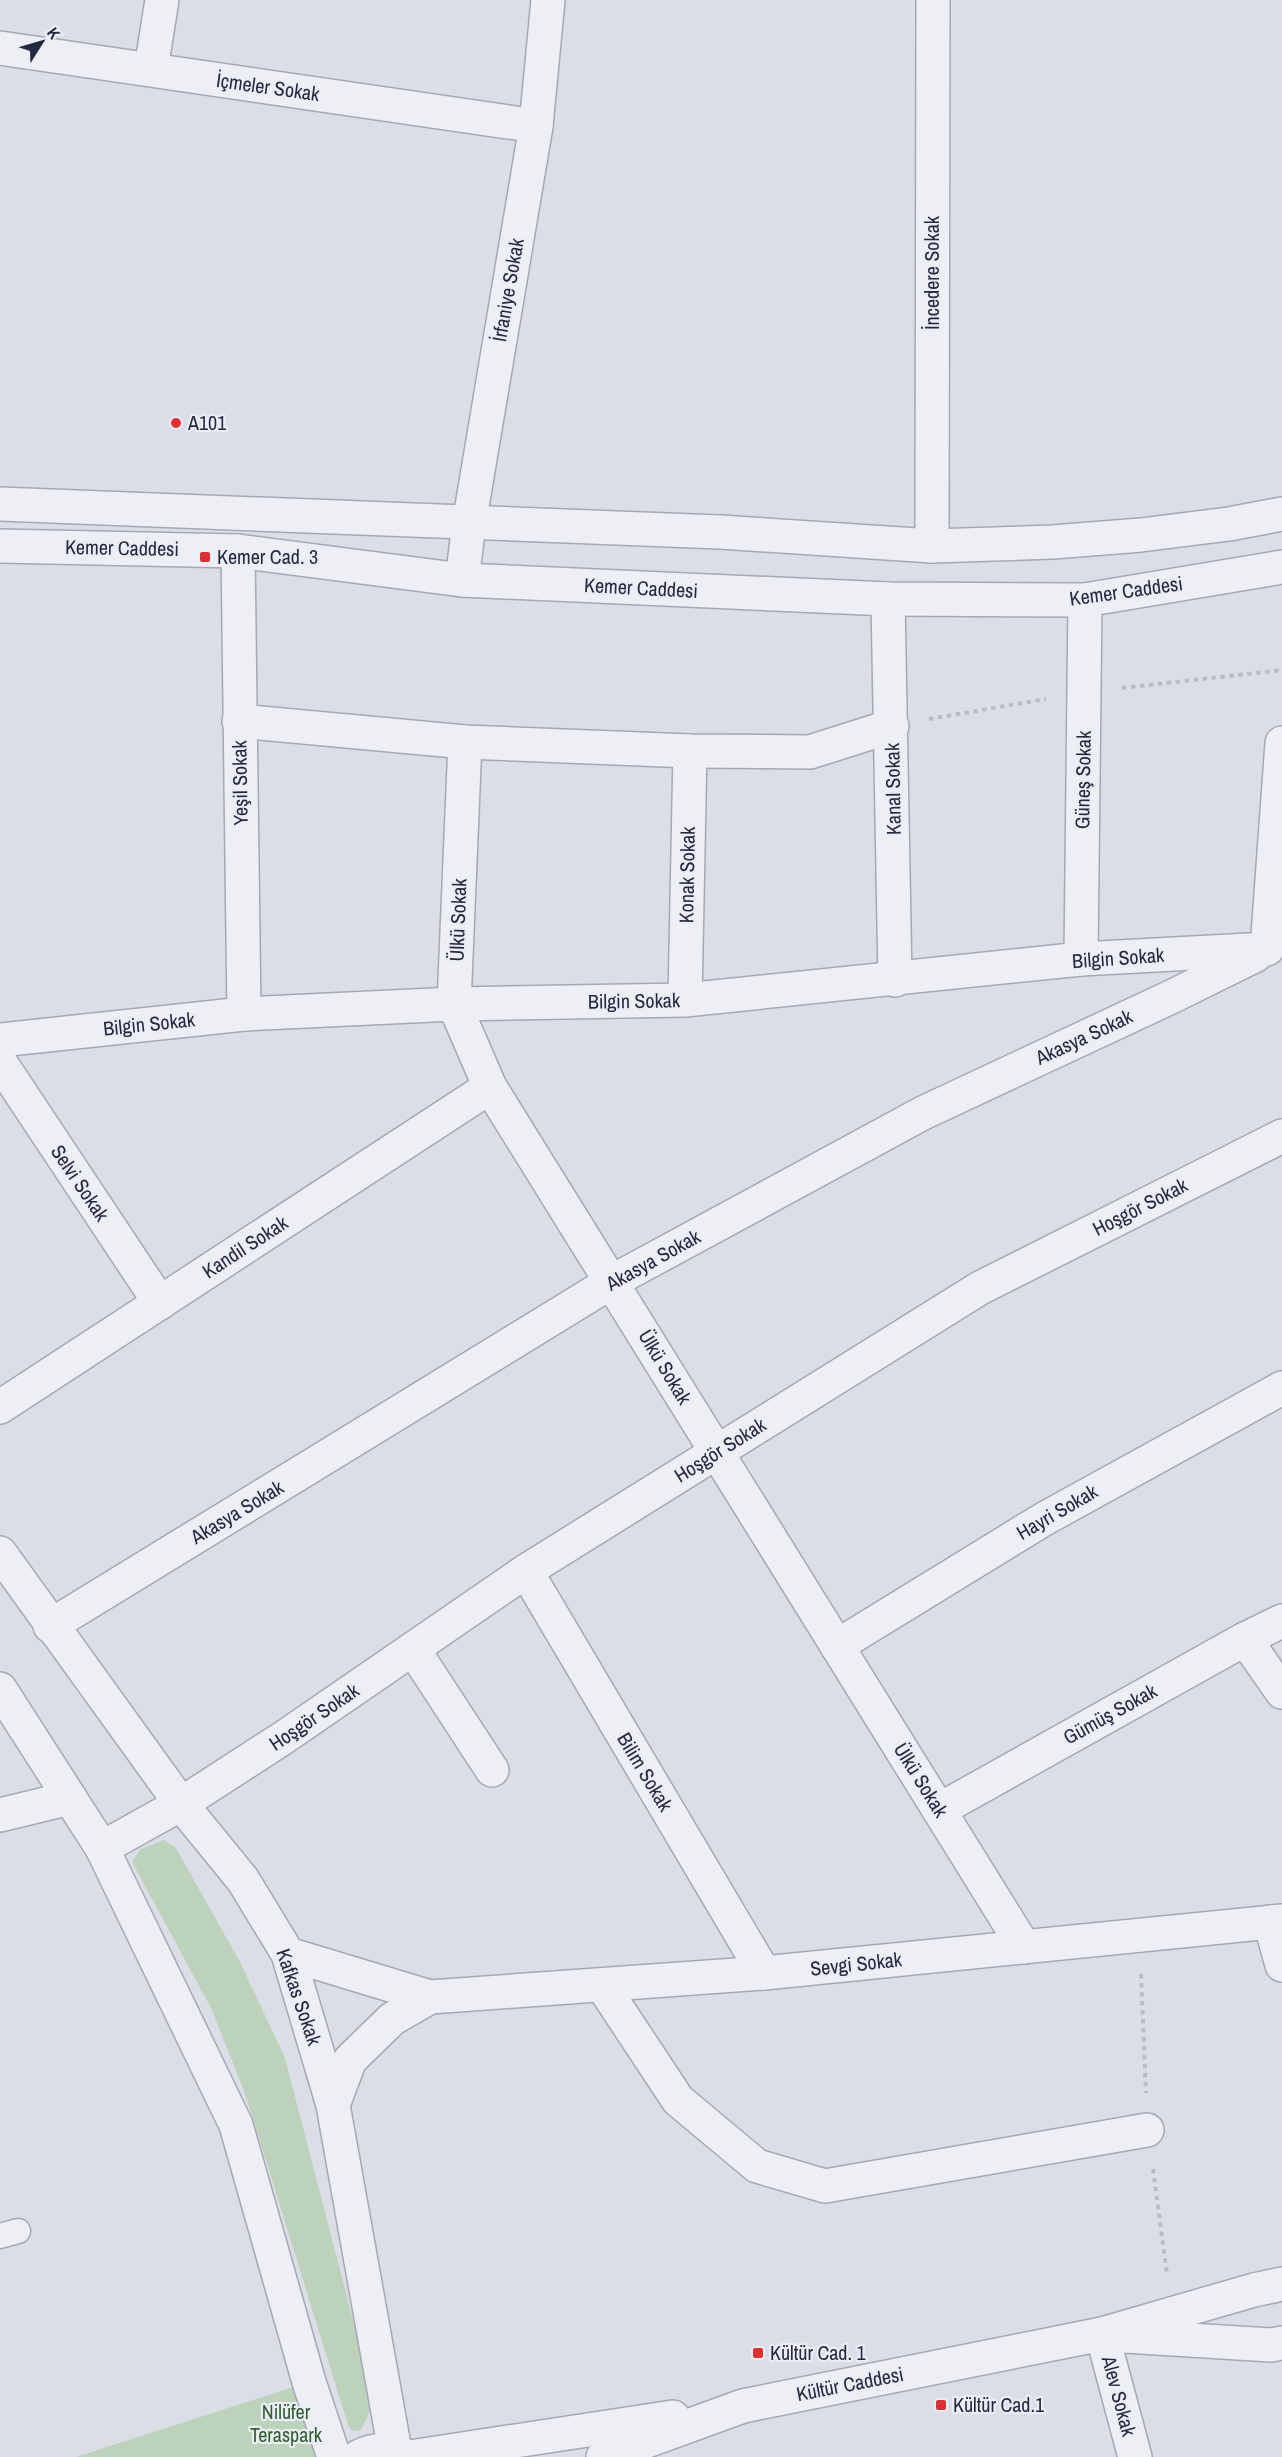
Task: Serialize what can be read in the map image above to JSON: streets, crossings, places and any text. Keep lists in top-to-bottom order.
{
  "streets": {
    "street": [
      "İçmeler Sokak",
      "İncedere Sokak",
      "İrfaniye Sokak",
      "Kemer Caddesi",
      "Güneş Sokak",
      "Yeşil Sokak",
      "Kanal Sokak",
      "Konak Sokak",
      "Ülkü Sokak",
      "Bilgin Sokak",
      "Akasya Sokak",
      "Selvi Sokak",
      "Hoşgör Sokak",
      "Kandil Sokak",
      "Hayri Sokak",
      "Gümüş Sokak",
      "Bilim Sokak",
      "Sevgi Sokak",
      "Kafkas Sokak",
      "Kültür Caddesi",
      "Alev Sokak"
    ]
  },
  "crossings": [
    ["İçmeler Sokak", "İrfaniye Sokak"],
    ["İncedere Sokak", "Kemer Caddesi"],
    ["İrfaniye Sokak", "Kemer Caddesi"],
    ["Kemer Caddesi", "Güneş Sokak"],
    ["Kemer Caddesi", "Yeşil Sokak"],
    ["Kemer Caddesi", "Kanal Sokak"],
    ["Güneş Sokak", "Bilgin Sokak"],
    ["Yeşil Sokak", "Bilgin Sokak"],
    ["Kanal Sokak", "Bilgin Sokak"],
    ["Konak Sokak", "Bilgin Sokak"],
    ["Ülkü Sokak", "Bilgin Sokak"],
    ["Ülkü Sokak", "Akasya Sokak"],
    ["Ülkü Sokak", "Hoşgör Sokak"],
    ["Ülkü Sokak", "Kandil Sokak"],
    ["Ülkü Sokak", "Hayri Sokak"],
    ["Ülkü Sokak", "Gümüş Sokak"],
    ["Ülkü Sokak", "Sevgi Sokak"],
    ["Bilgin Sokak", "Akasya Sokak"],
    ["Akasya Sokak", "Kafkas Sokak"],
    ["Selvi Sokak", "Kandil Sokak"],
    ["Hoşgör Sokak", "Bilim Sokak"],
    ["Hoşgör Sokak", "Kafkas Sokak"],
    ["Bilim Sokak", "Sevgi Sokak"],
    ["Kültür Caddesi", "Alev Sokak"]
  ],
  "parks": ["Nilüfer Teraspark"],
  "places": {
    "other": ["A101"],
    "transit": ["Kemer Cad. 3", "Kültür Cad. 1", "Kültür Cad.1"]
  },
  "north": "top right"
}
